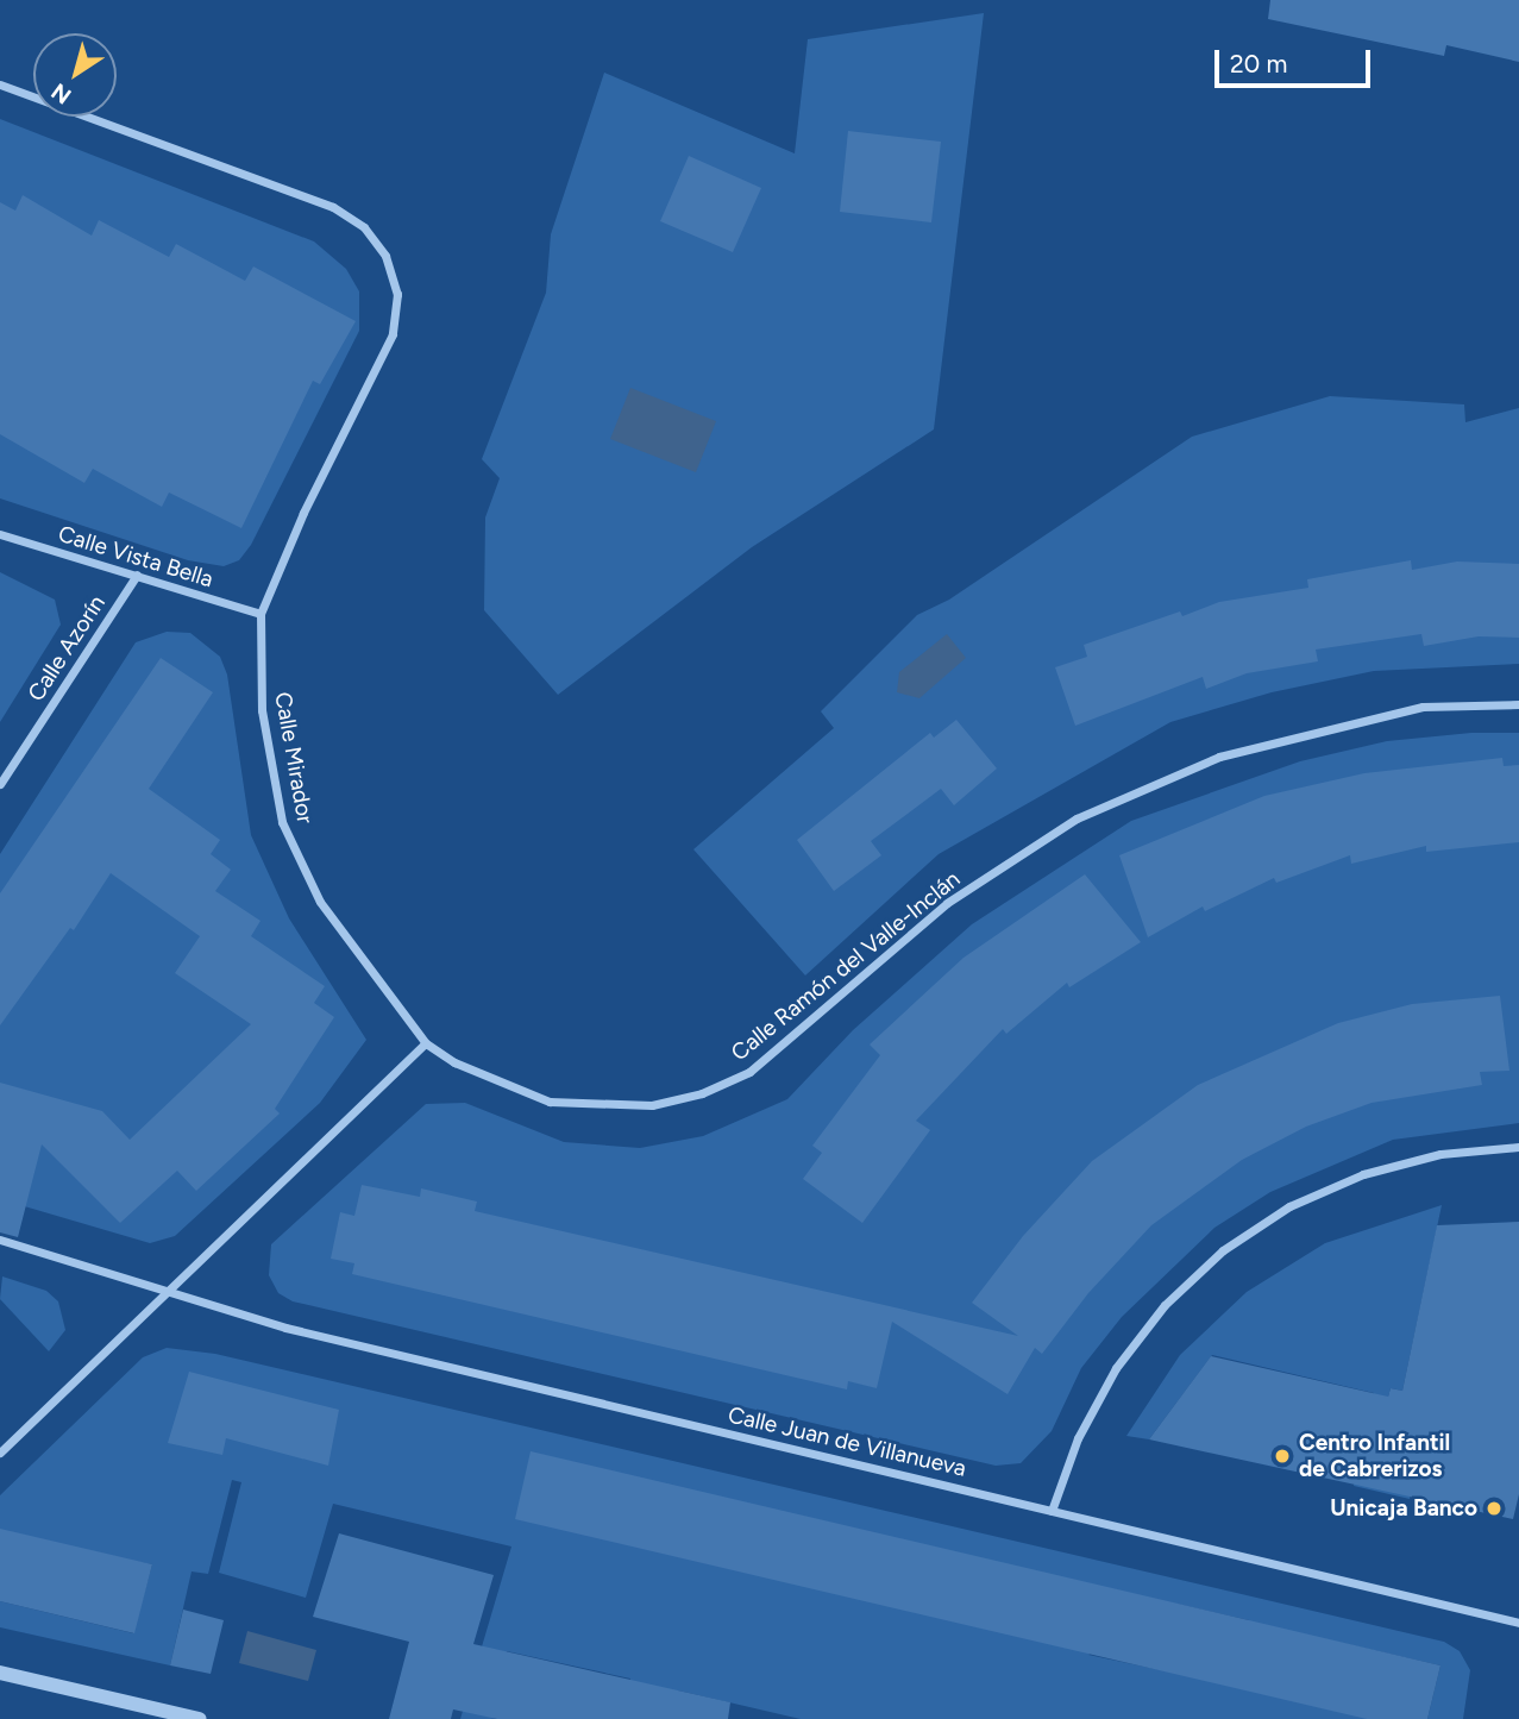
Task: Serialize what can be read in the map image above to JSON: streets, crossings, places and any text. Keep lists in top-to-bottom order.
{
  "streets": {
    "street": [
      "Calle Vista Bella",
      "Calle Azorín",
      "Calle Mirador",
      "Calle Ramón del Valle-Inclán",
      "Calle Juan de Villanueva"
    ]
  },
  "crossings": [
    ["Calle Vista Bella", "Calle Azorín"],
    ["Calle Vista Bella", "Calle Mirador"],
    ["Calle Mirador", "Calle Ramón del Valle-Inclán"]
  ],
  "places": ["Centro Infantil de Cabrerizos", "Unicaja Banco"],
  "scale_bar": "20 m",
  "north": "bottom left"
}
